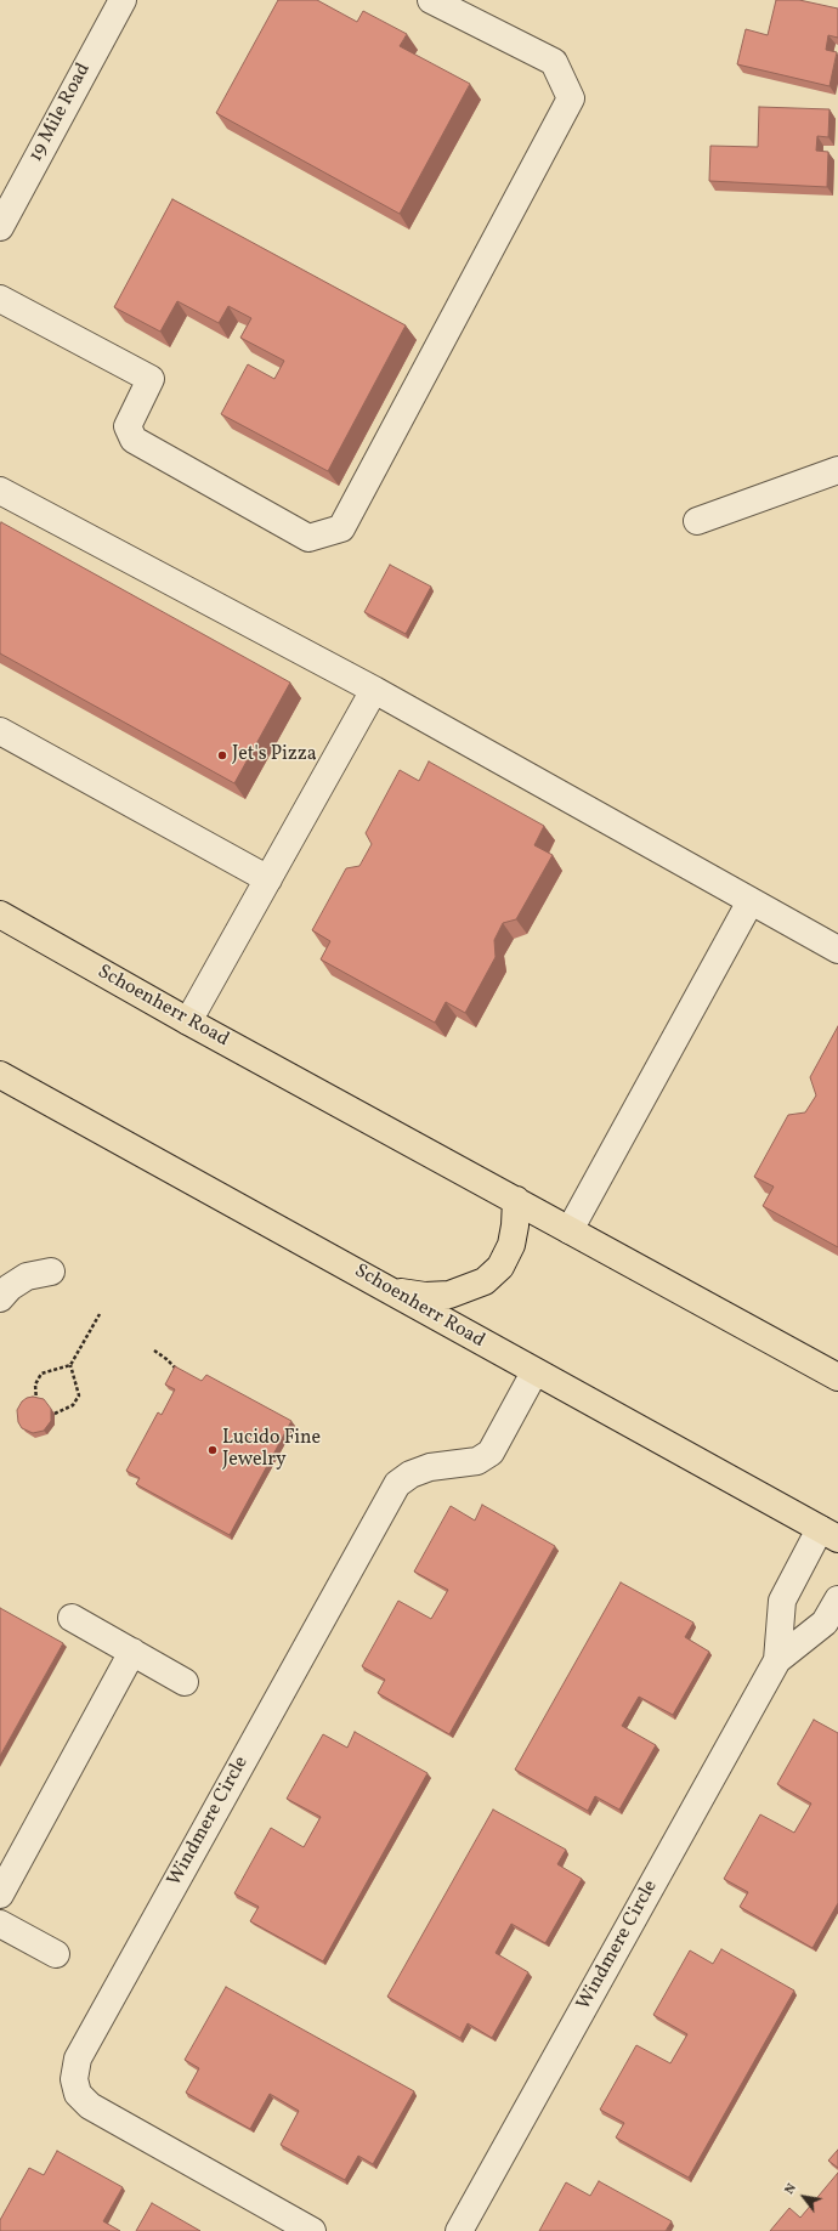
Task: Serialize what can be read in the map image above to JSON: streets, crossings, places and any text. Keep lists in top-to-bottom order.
{
  "streets": {
    "main road": ["Schoenherr Road"],
    "street": ["19 Mile Road", "Windmere Circle"]
  },
  "crossings": [
    ["Schoenherr Road", "Windmere Circle"]
  ],
  "places": ["Jet's Pizza", "Lucido Fine Jewelry"],
  "north": "top left"
}
